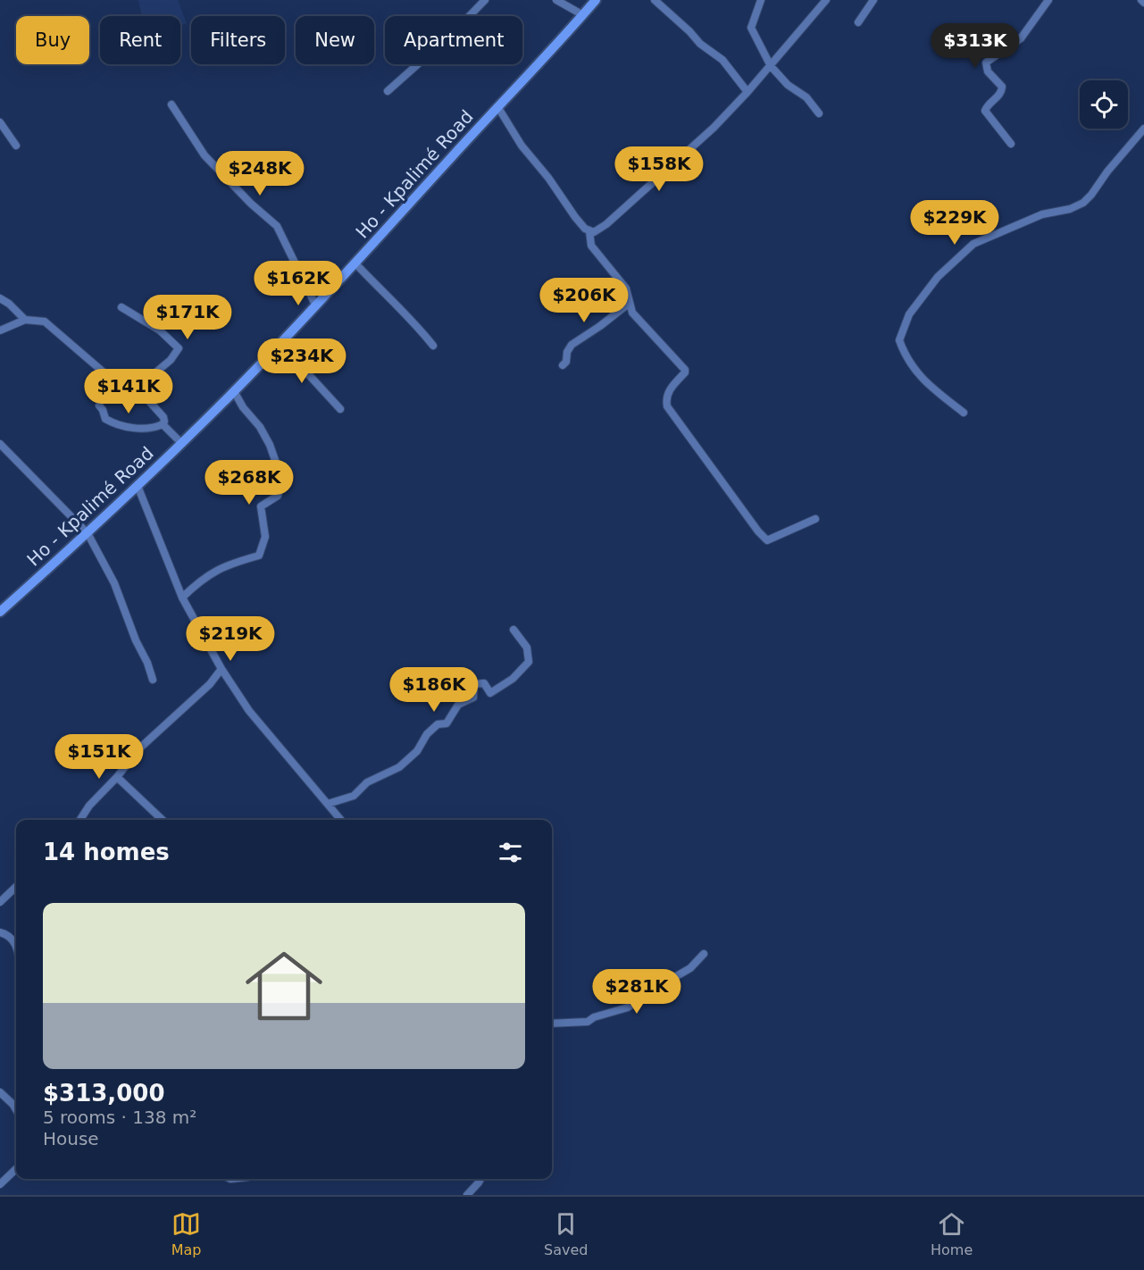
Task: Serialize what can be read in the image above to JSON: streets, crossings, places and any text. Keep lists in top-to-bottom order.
{
  "streets": {
    "main road": ["Ho - Kpalimé Road"]
  },
  "page": {
    "chip": [
      "Buy",
      "Rent",
      "Filters",
      "New",
      "Apartment"
    ],
    "price": [
      "$313K",
      "$158K",
      "$248K",
      "$229K",
      "$162K",
      "$206K",
      "$171K",
      "$234K",
      "$141K",
      "$268K",
      "$219K",
      "$186K",
      "$151K",
      "$281K"
    ],
    "heading": "14 homes",
    "list": [
      {
        "name": "$313,000",
        "note": "5 rooms · 138 m² · House"
      }
    ],
    "tabs": ["Map", "Saved", "Home"]
  }
}
